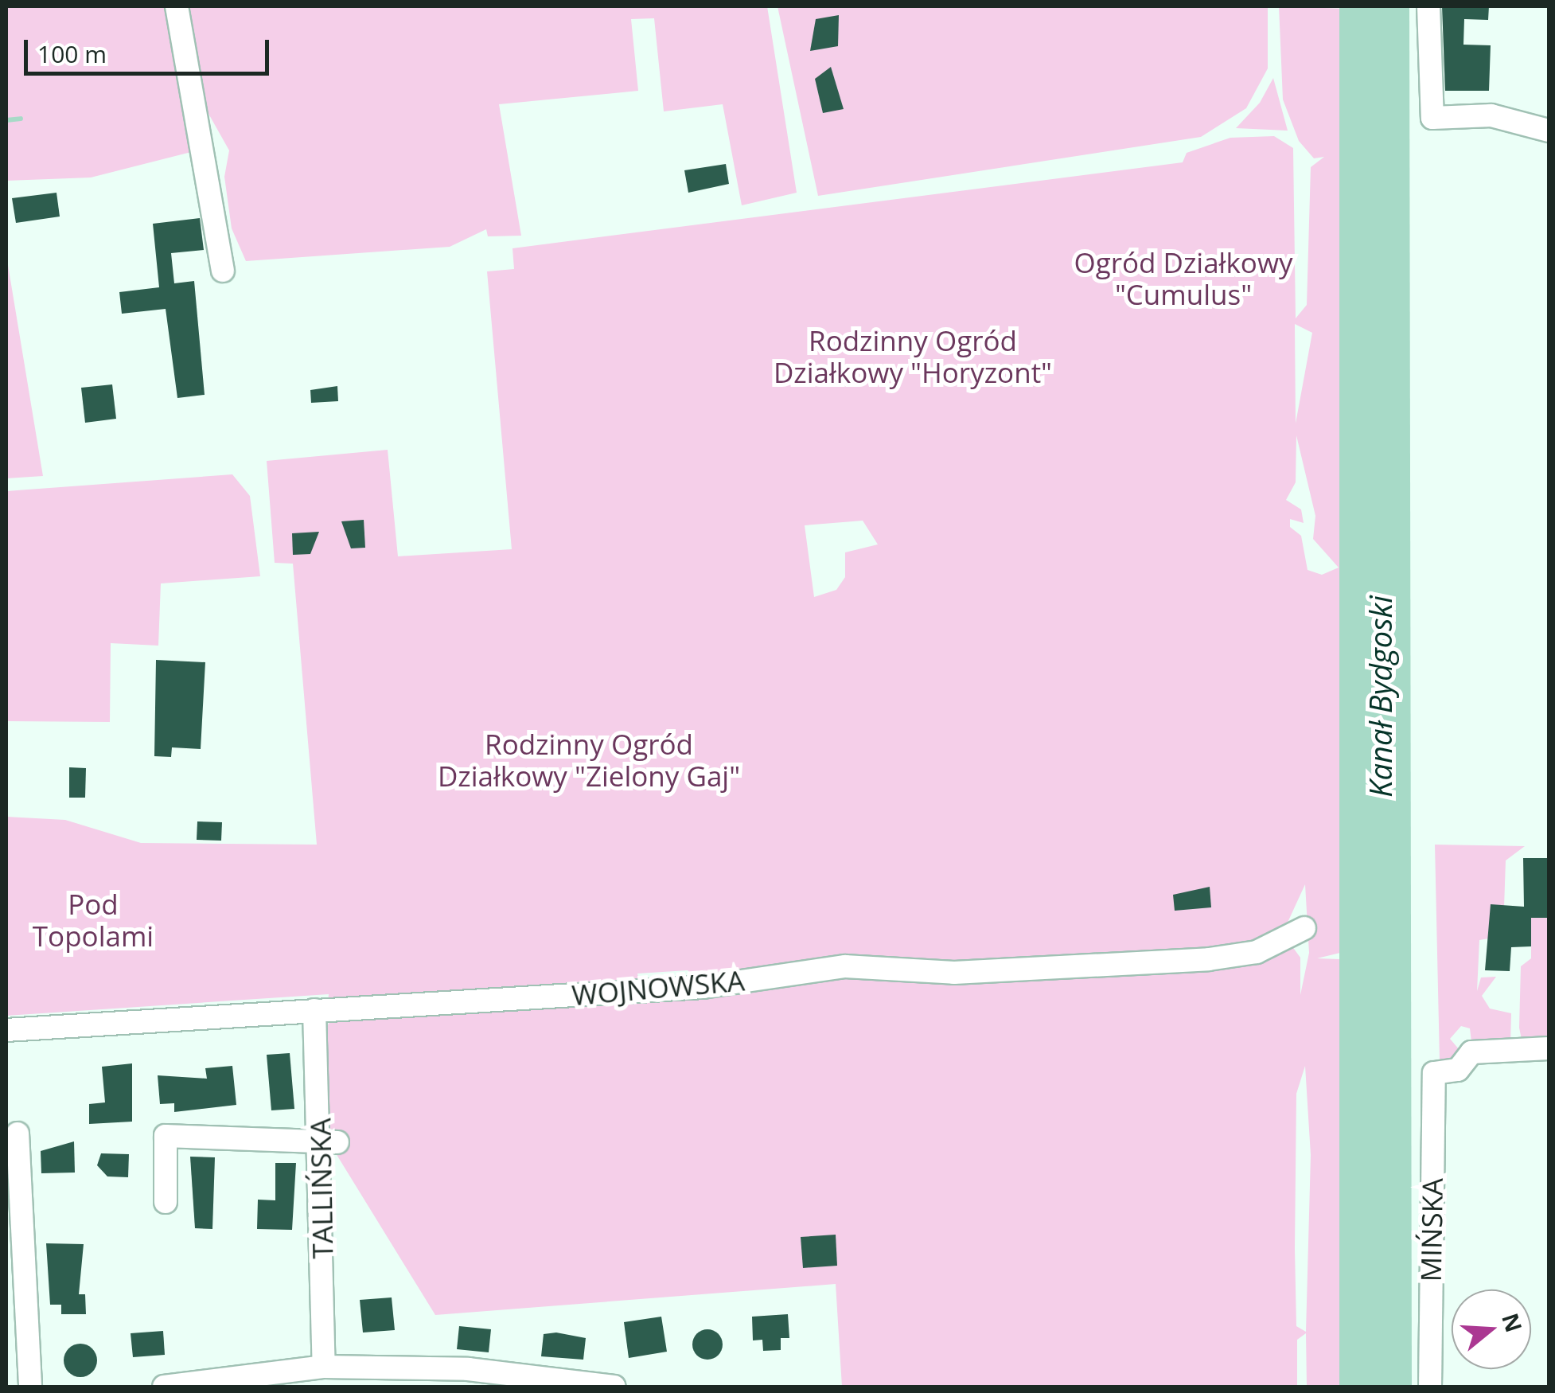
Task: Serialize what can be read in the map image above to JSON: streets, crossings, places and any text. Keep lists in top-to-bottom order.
{
  "streets": {
    "street": ["WOJNOWSKA", "TALLIŃSKA", "MIŃSKA"]
  },
  "crossings": [
    ["WOJNOWSKA", "TALLIŃSKA"]
  ],
  "water": ["Kanał Bydgoski"],
  "parks": [
    "Ogród Działkowy \"Cumulus\"",
    "Rodzinny Ogród Działkowy \"Horyzont\"",
    "Rodzinny Ogród Działkowy \"Zielony Gaj\"",
    "Pod Topolami"
  ],
  "scale_bar": "100 m",
  "north": "right"
}
